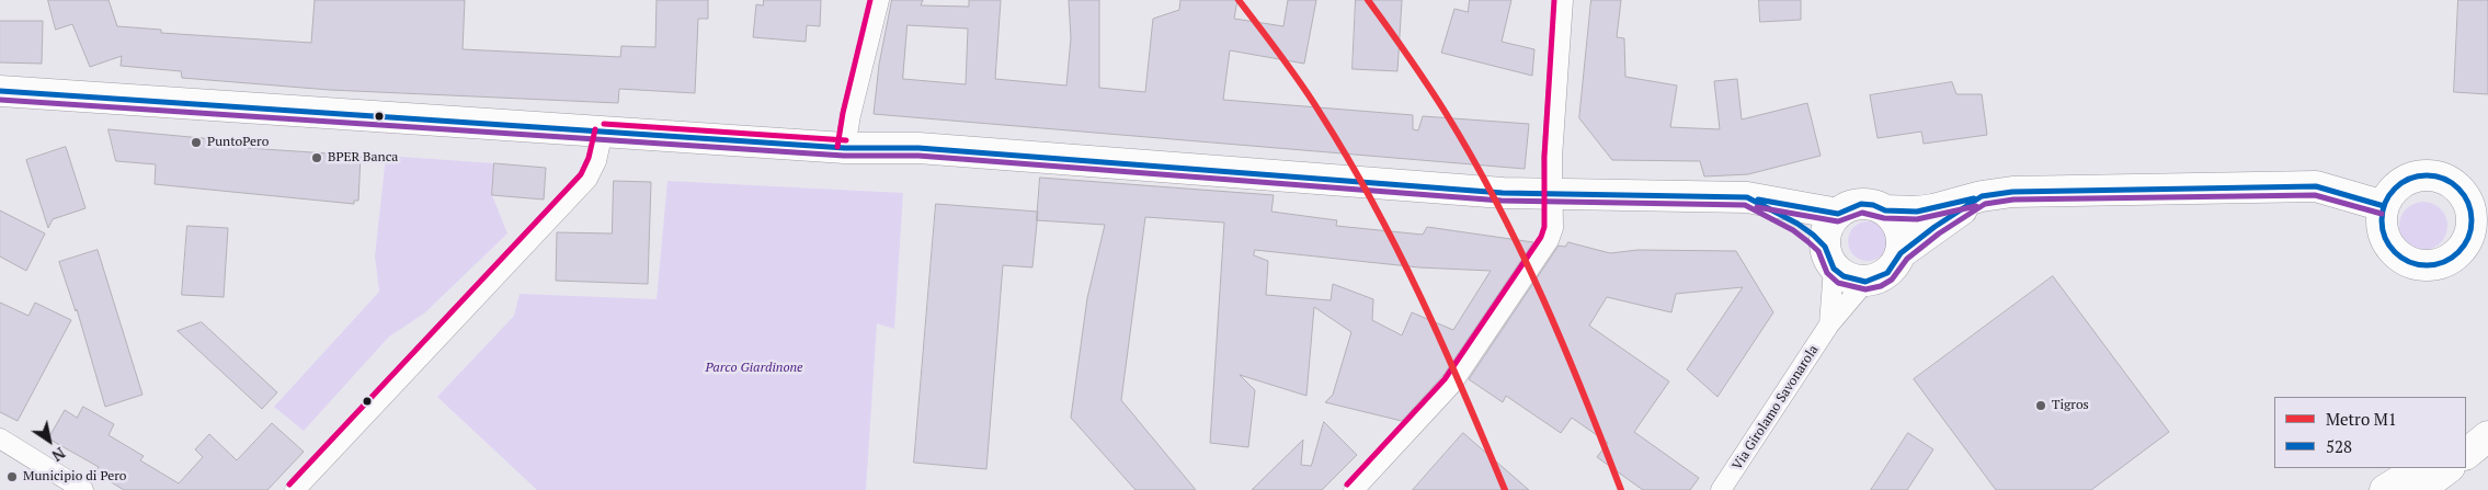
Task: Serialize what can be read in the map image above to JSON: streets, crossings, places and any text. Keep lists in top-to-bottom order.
{
  "streets": {
    "street": ["Via Girolamo Savonarola"]
  },
  "parks": ["Parco Giardinone"],
  "places": [
    "PuntoPero",
    "BPER Banca",
    "Tigros",
    "Municipio di Pero"
  ],
  "lines": ["metro line M1", "transit line 528"],
  "legend": ["Metro M1", "528"],
  "north": "bottom right"
}
